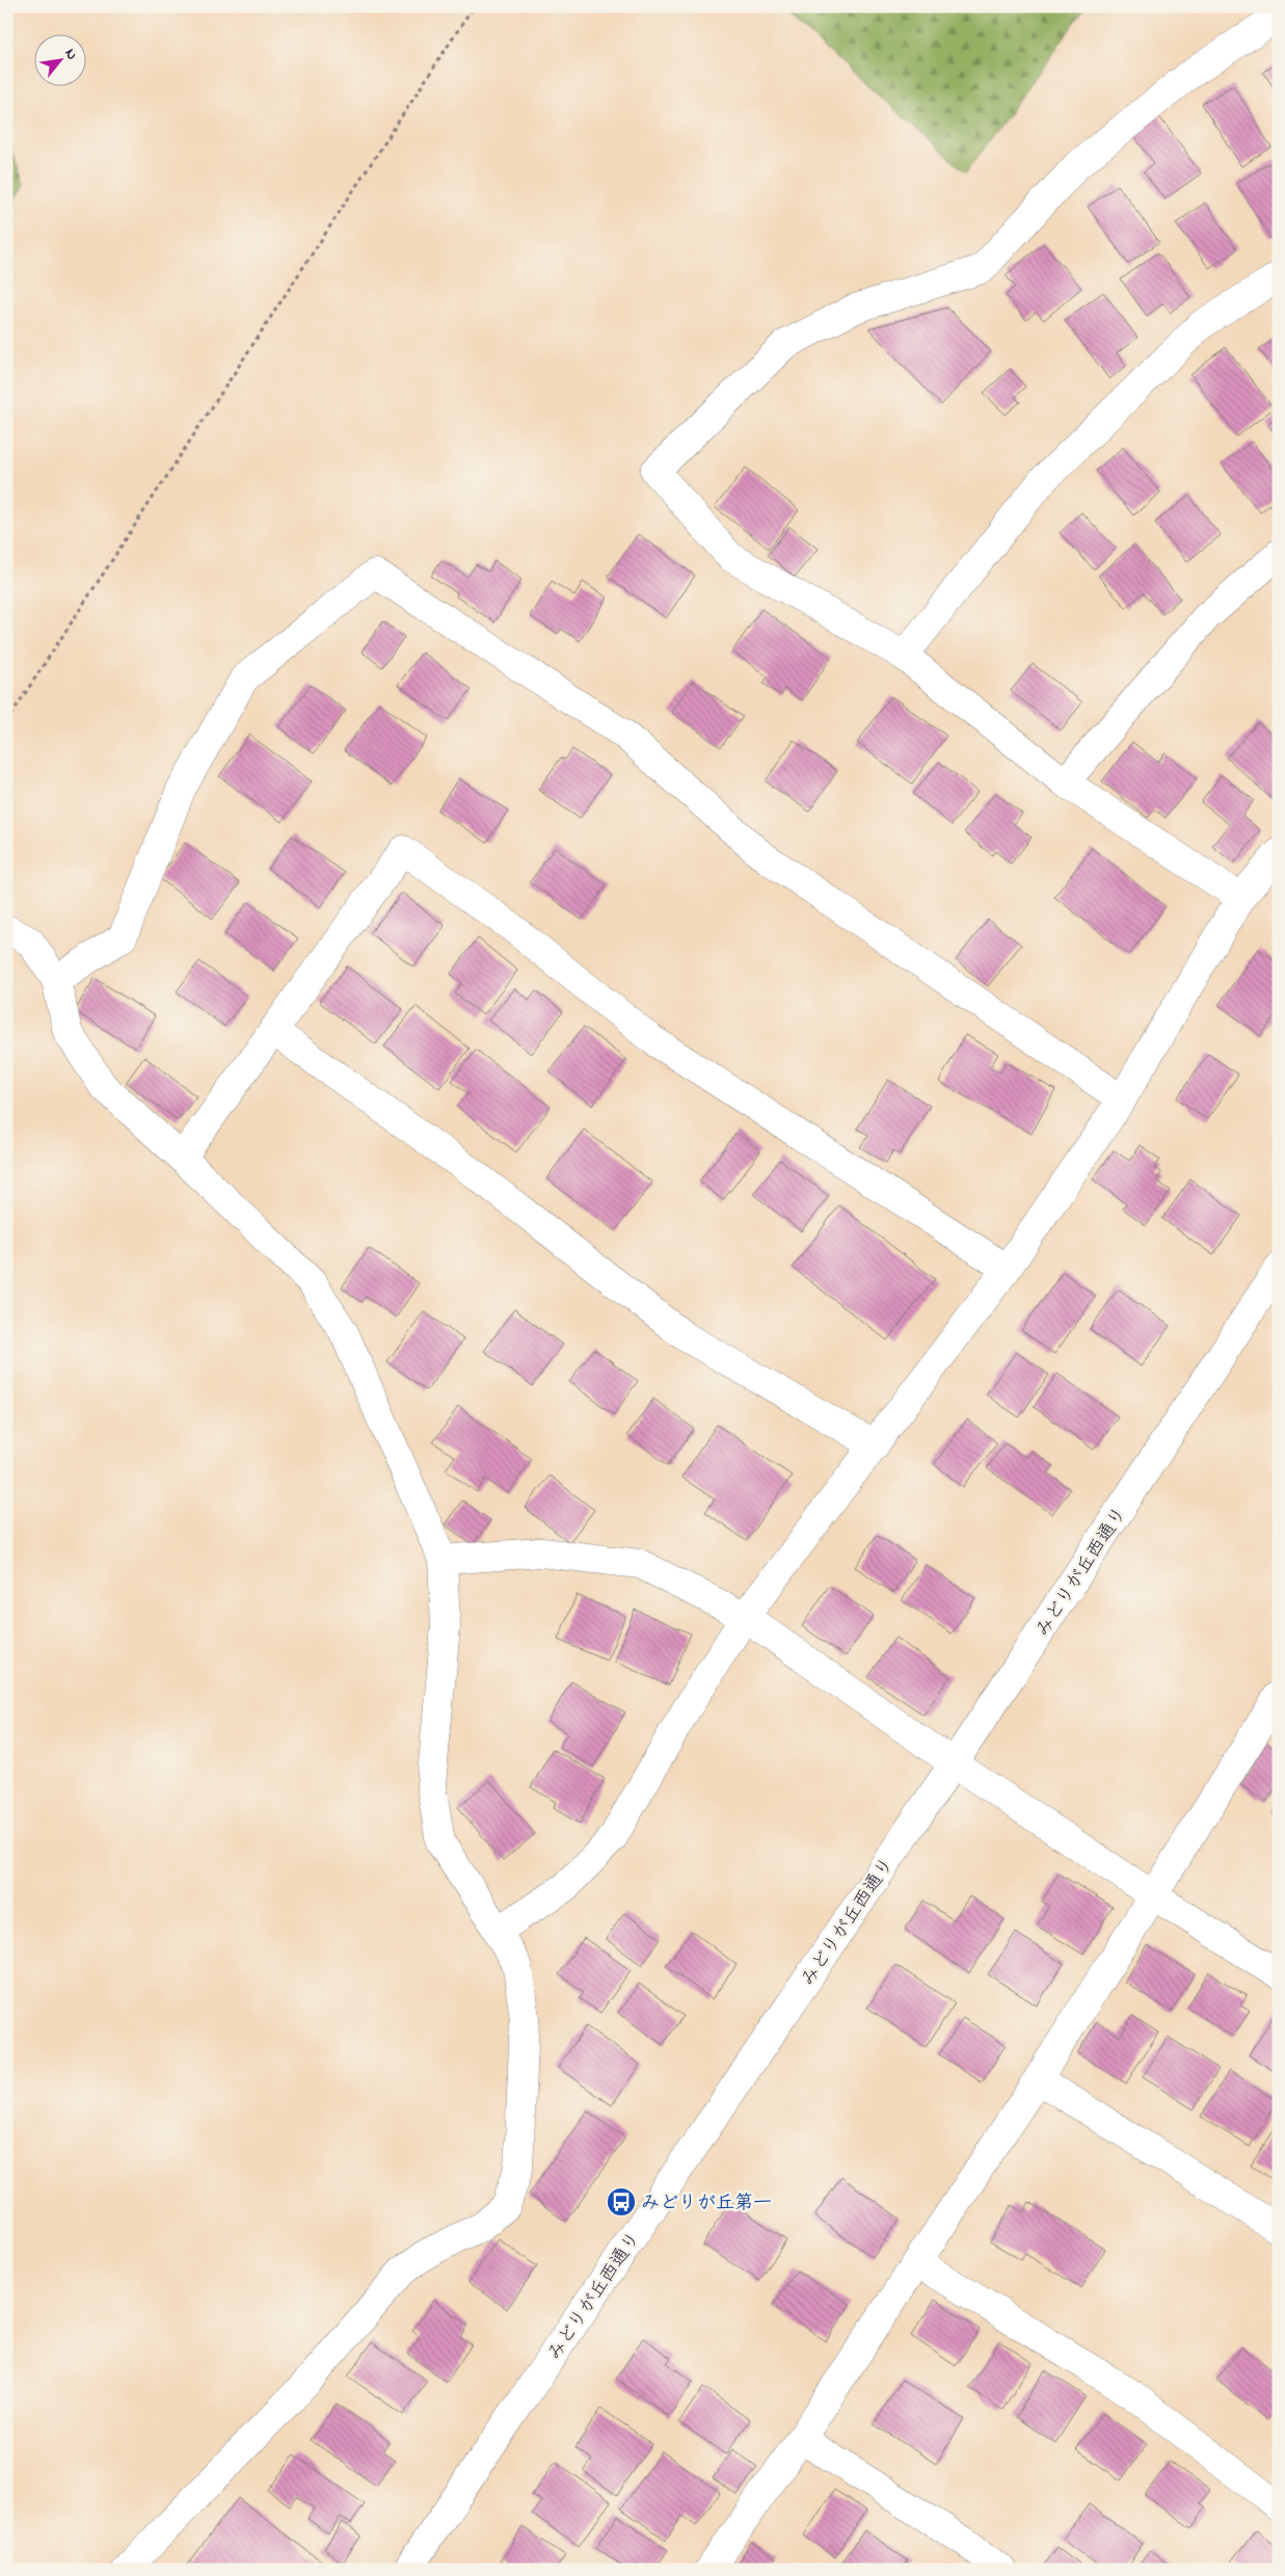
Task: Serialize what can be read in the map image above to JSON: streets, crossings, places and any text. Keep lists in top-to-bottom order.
{
  "streets": {
    "street": ["みどりが丘西通り"]
  },
  "places": {
    "bus stop": ["みどりが丘第一"]
  },
  "north": "top right"
}
